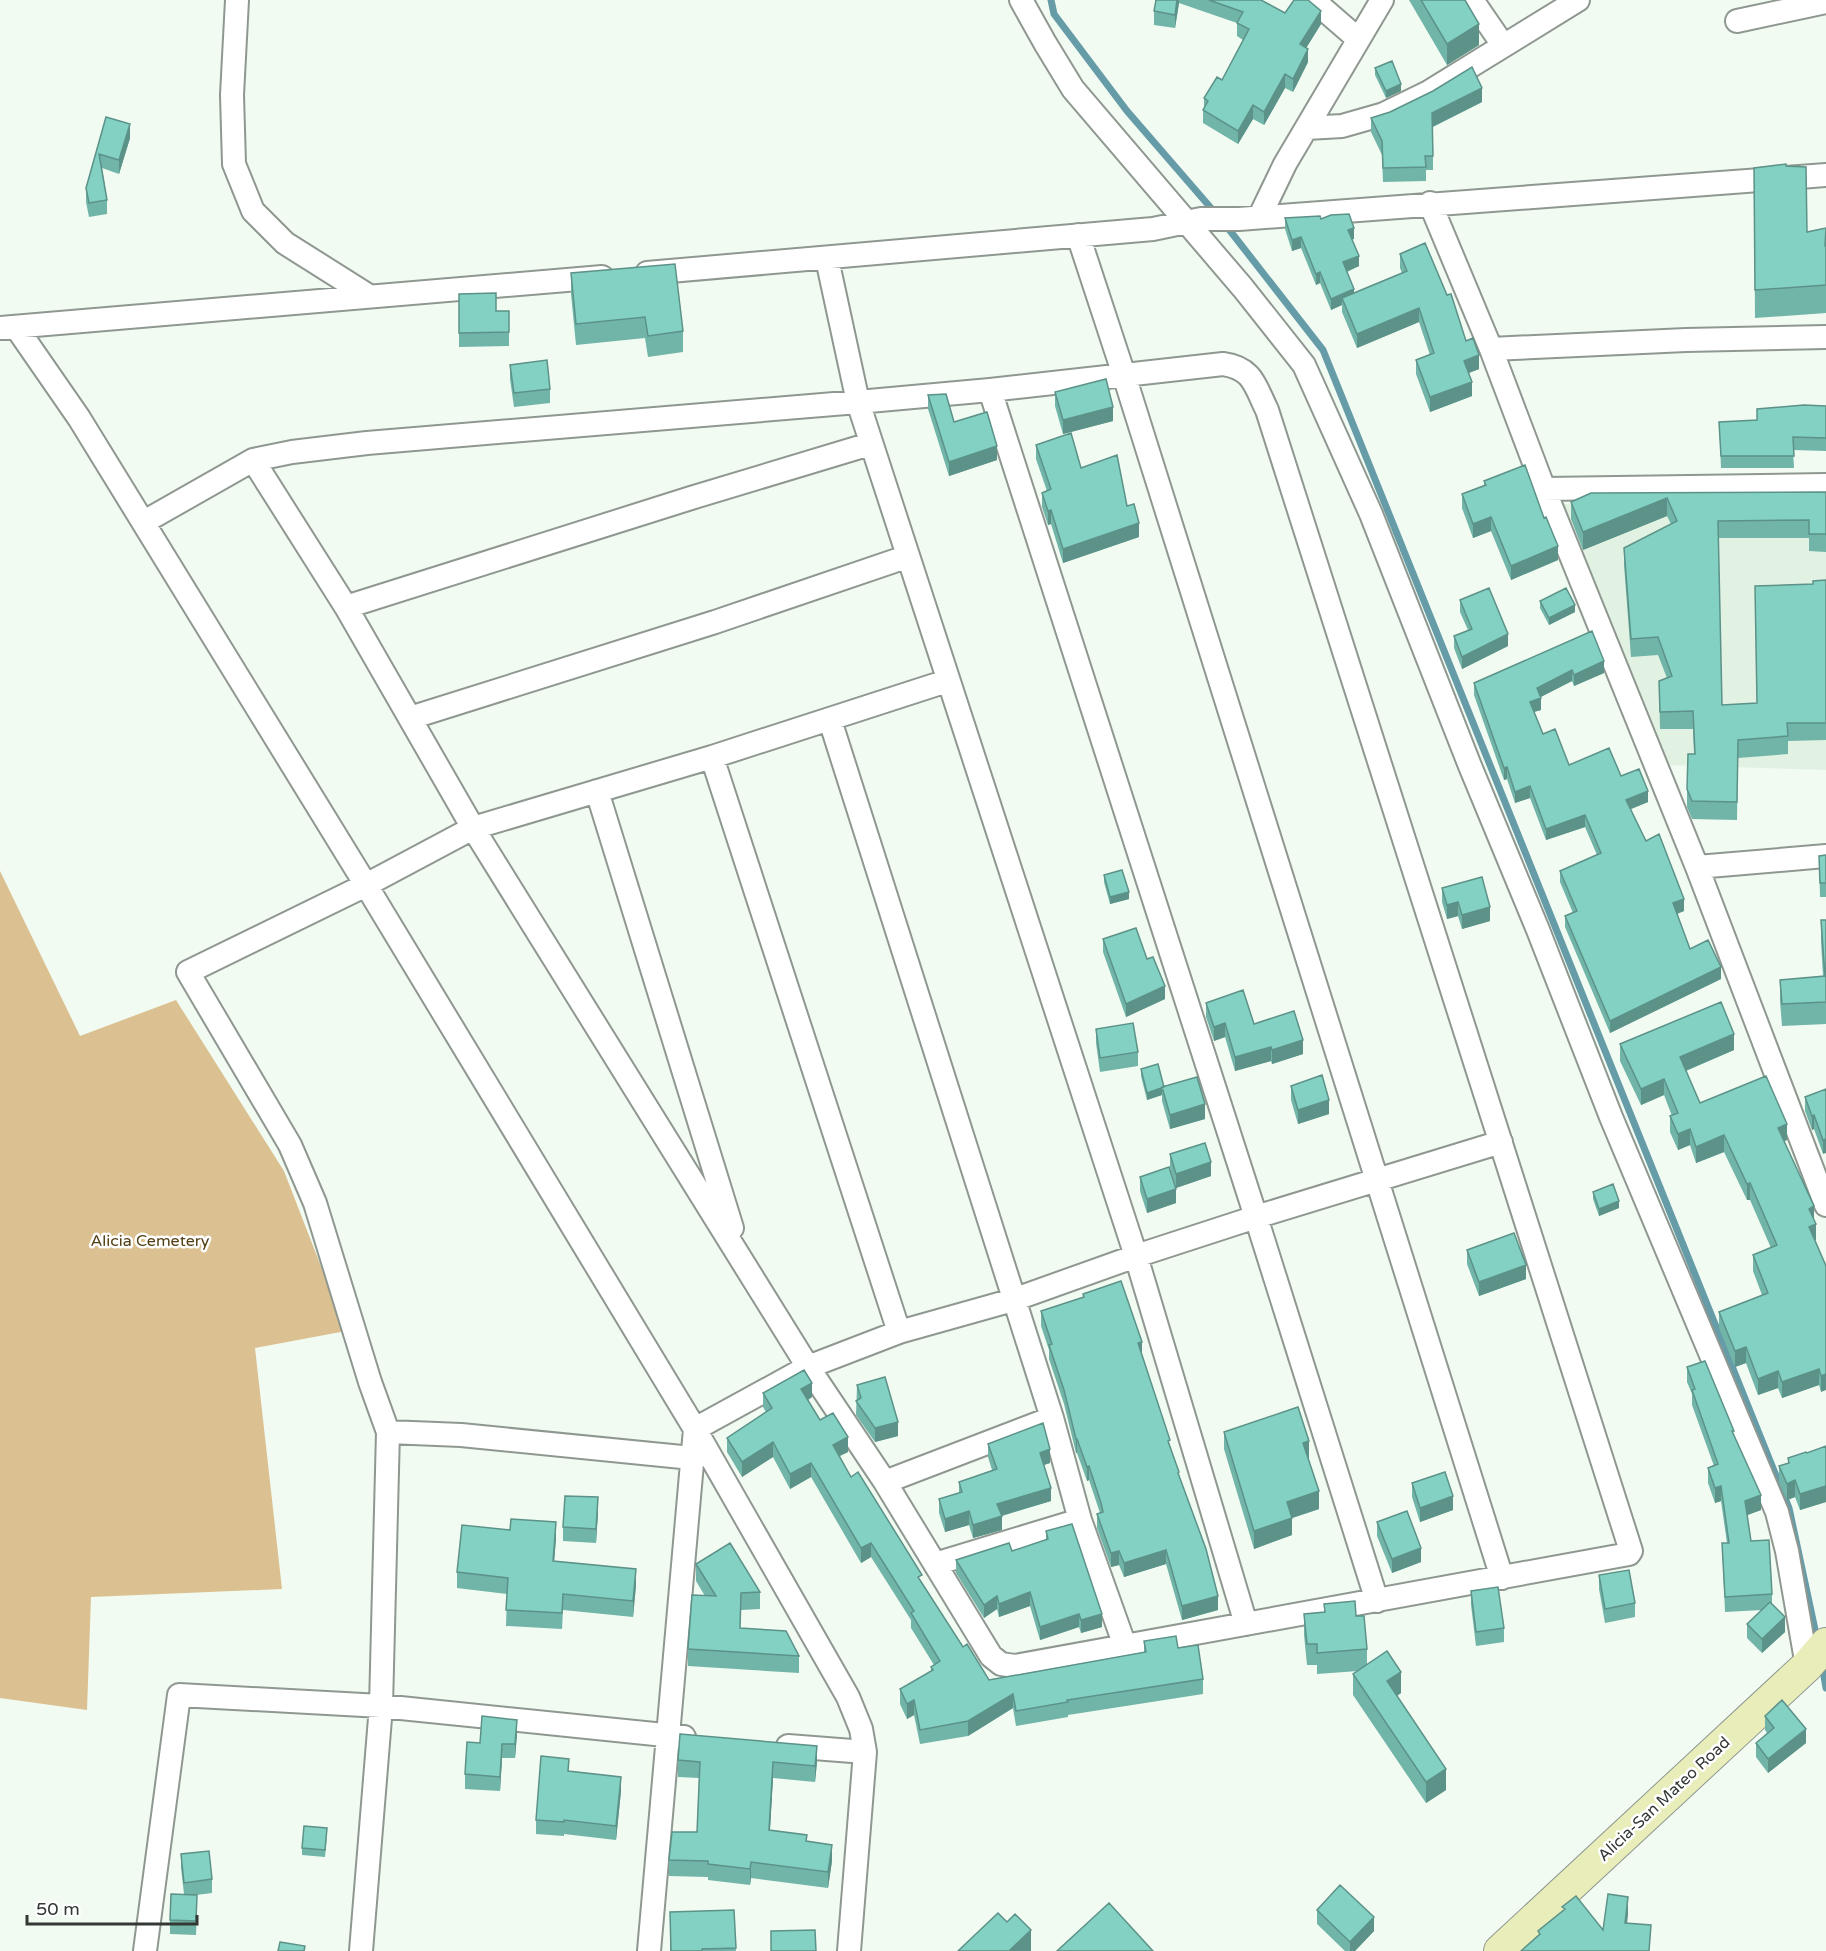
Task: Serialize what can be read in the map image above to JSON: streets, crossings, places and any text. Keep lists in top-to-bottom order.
{
  "streets": {
    "main road": ["Alicia-San Mateo Road"]
  },
  "parks": ["Alicia Cemetery"],
  "scale_bar": "50 m"
}
